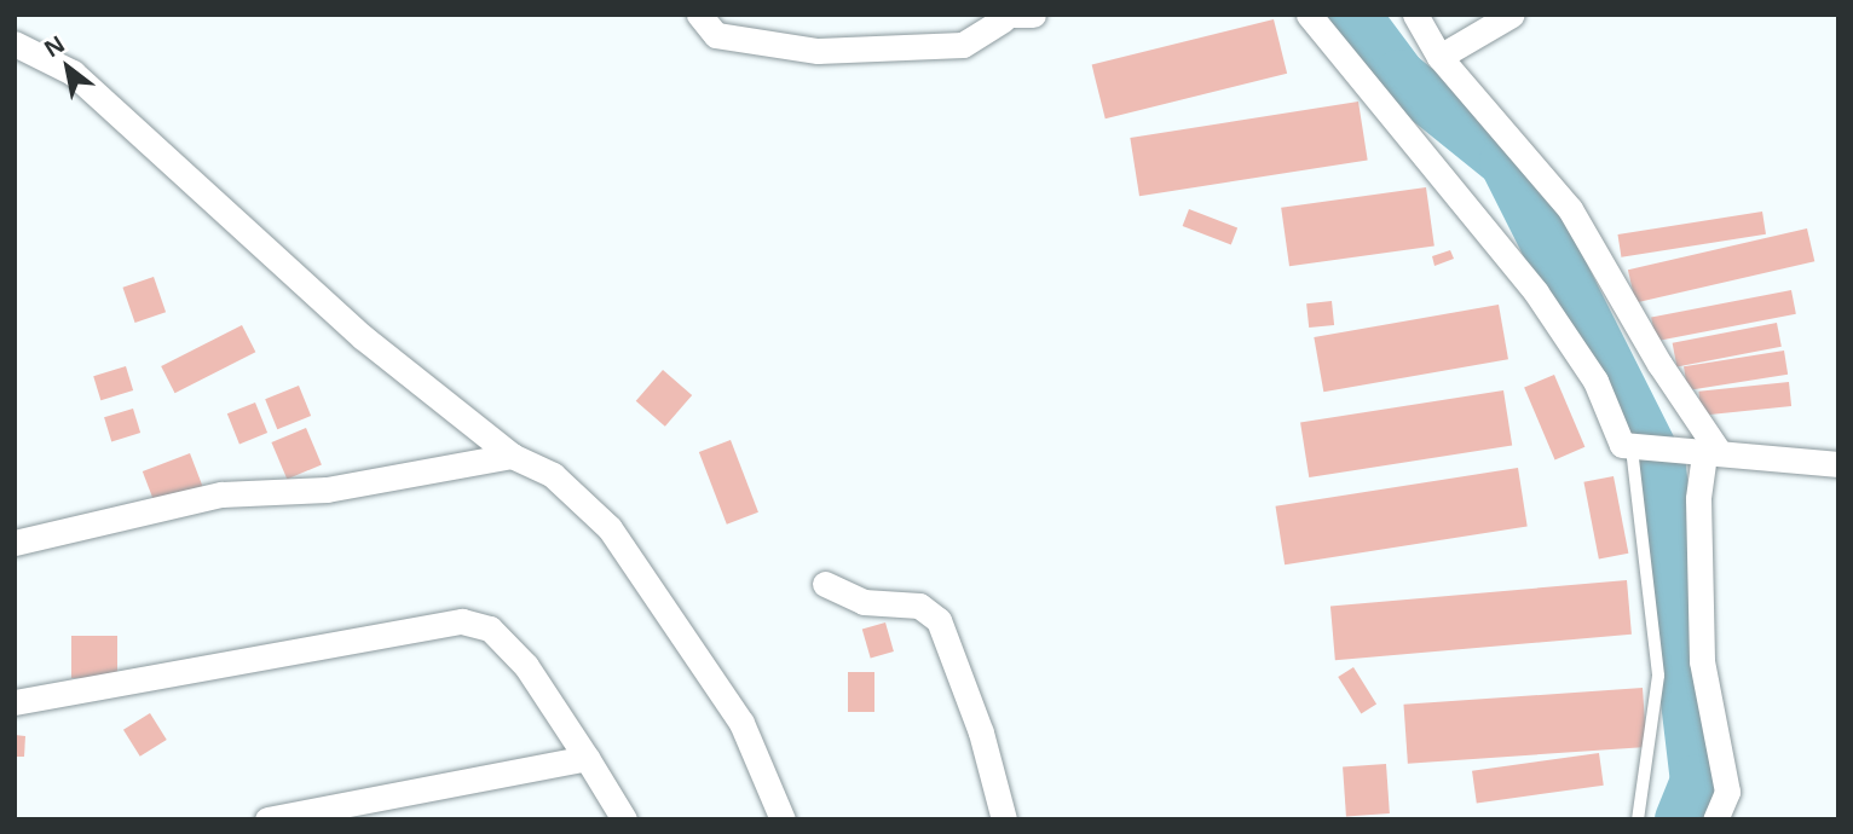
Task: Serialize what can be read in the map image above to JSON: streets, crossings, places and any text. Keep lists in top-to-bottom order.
{
  "north": "top left"
}
